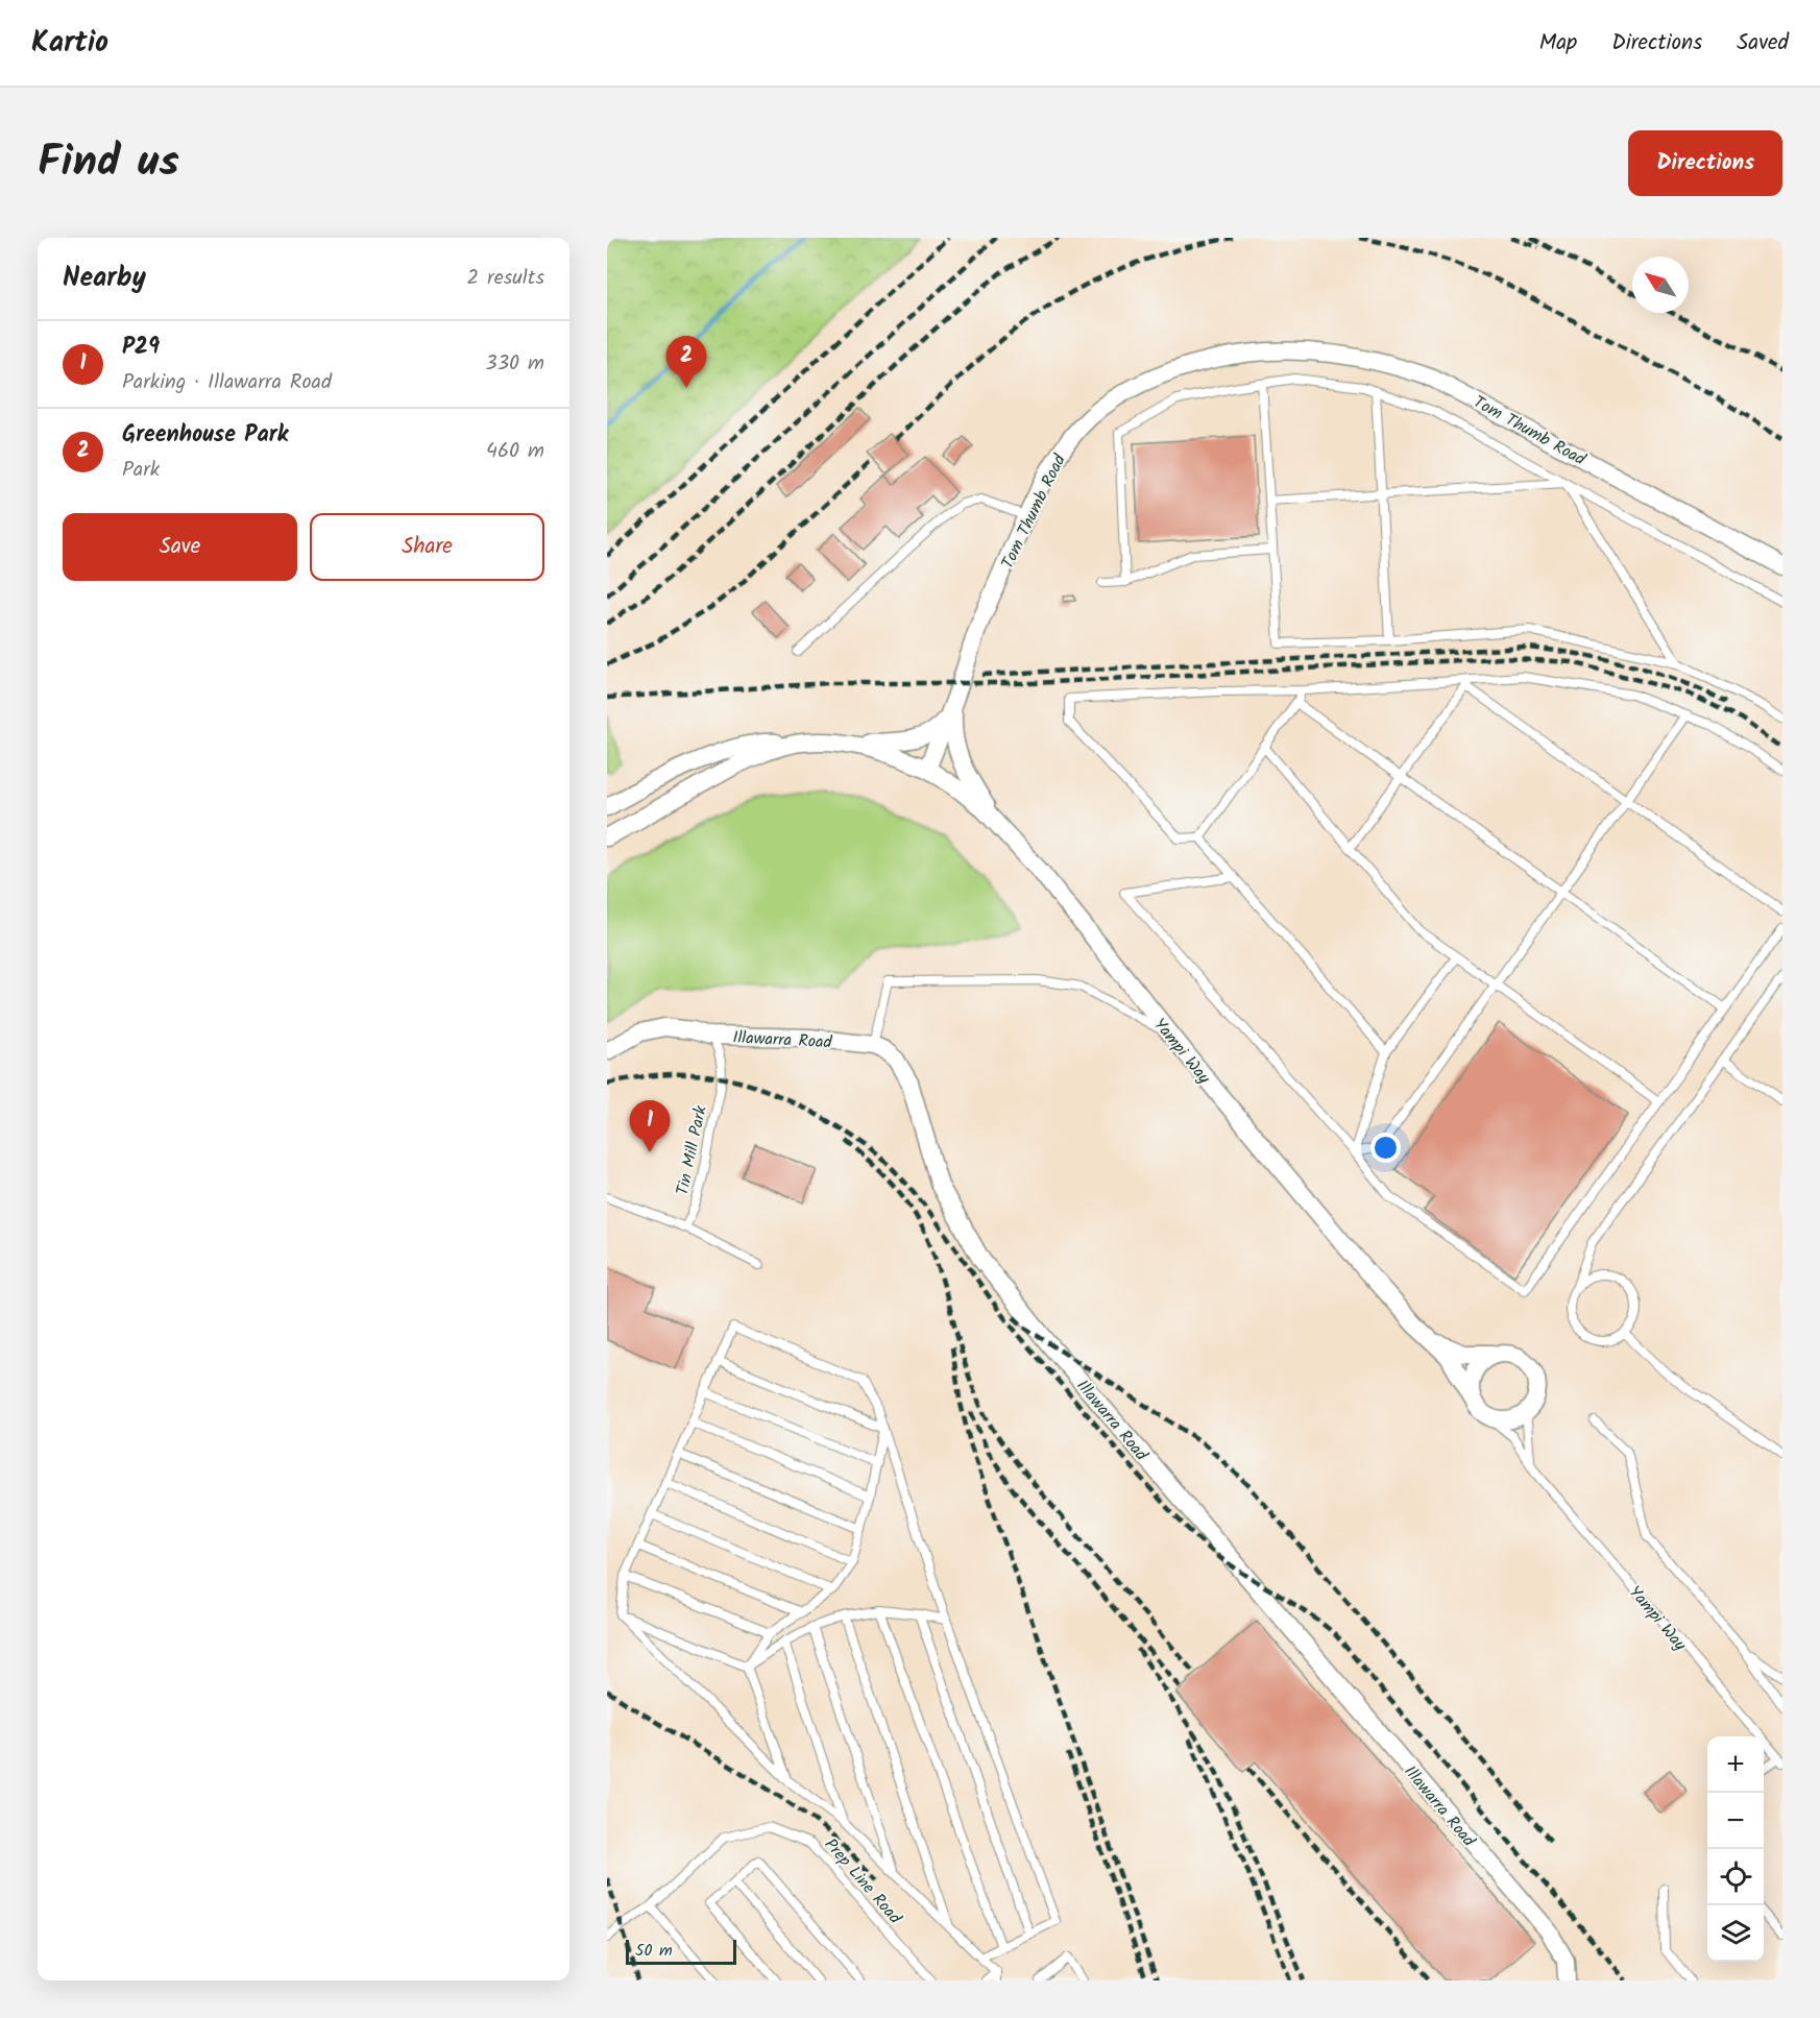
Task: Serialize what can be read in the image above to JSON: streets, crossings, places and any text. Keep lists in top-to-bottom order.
{
  "streets": {
    "street": ["Tom Thumb Road", "Illawarra Road", "Yampi Way"],
    "lane": ["Tin Mill Park", "Prep Line Road"]
  },
  "crossings": [
    ["Tom Thumb Road", "Yampi Way"],
    ["Illawarra Road", "Tin Mill Park"]
  ],
  "scale_bar": "50 m",
  "north": "top left",
  "page": {
    "header": "Kartio",
    "nav": ["Map", "Directions", "Saved"],
    "title": "Find us",
    "buttons": [
      "Directions",
      ["Save", "Share"]
    ],
    "heading": ["Nearby", "2 results"],
    "list": [
      {
        "mark": "1",
        "name": "P29",
        "note": "Parking · Illawarra Road",
        "value": "330 m"
      },
      {
        "mark": "2",
        "name": "Greenhouse Park",
        "note": "Park",
        "value": "460 m"
      }
    ],
    "pins": ["2", "1"],
    "map_buttons": ["+", "−"],
    "scale": "50 m"
  }
}
